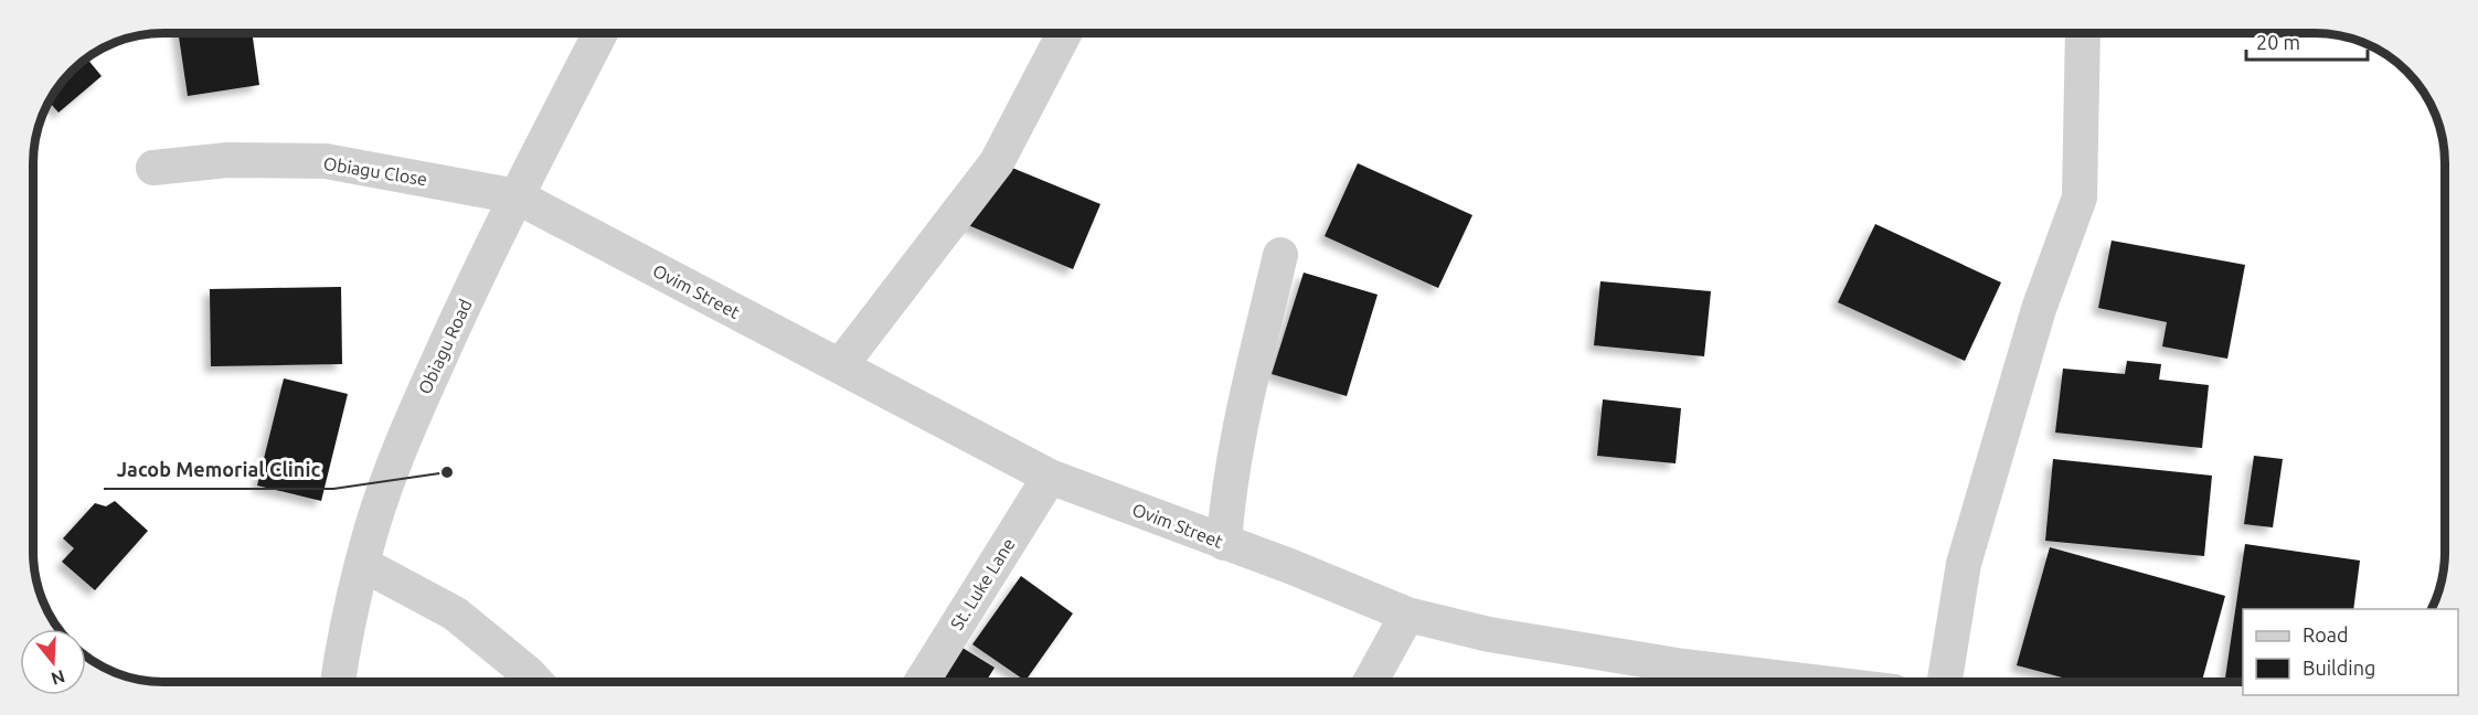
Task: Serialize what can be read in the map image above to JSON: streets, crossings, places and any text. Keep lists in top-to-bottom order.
{
  "streets": {
    "street": [
      "Obiagu Close",
      "Ovim Street",
      "Obiagu Road",
      "St. Luke Lane"
    ]
  },
  "crossings": [
    ["Obiagu Close", "Ovim Street"],
    ["Obiagu Close", "Obiagu Road"],
    ["Ovim Street", "Obiagu Road"],
    ["Ovim Street", "St. Luke Lane"]
  ],
  "places": ["Jacob Memorial Clinic"],
  "legend": ["Road", "Building"],
  "scale_bar": "20 m",
  "north": "bottom"
}
